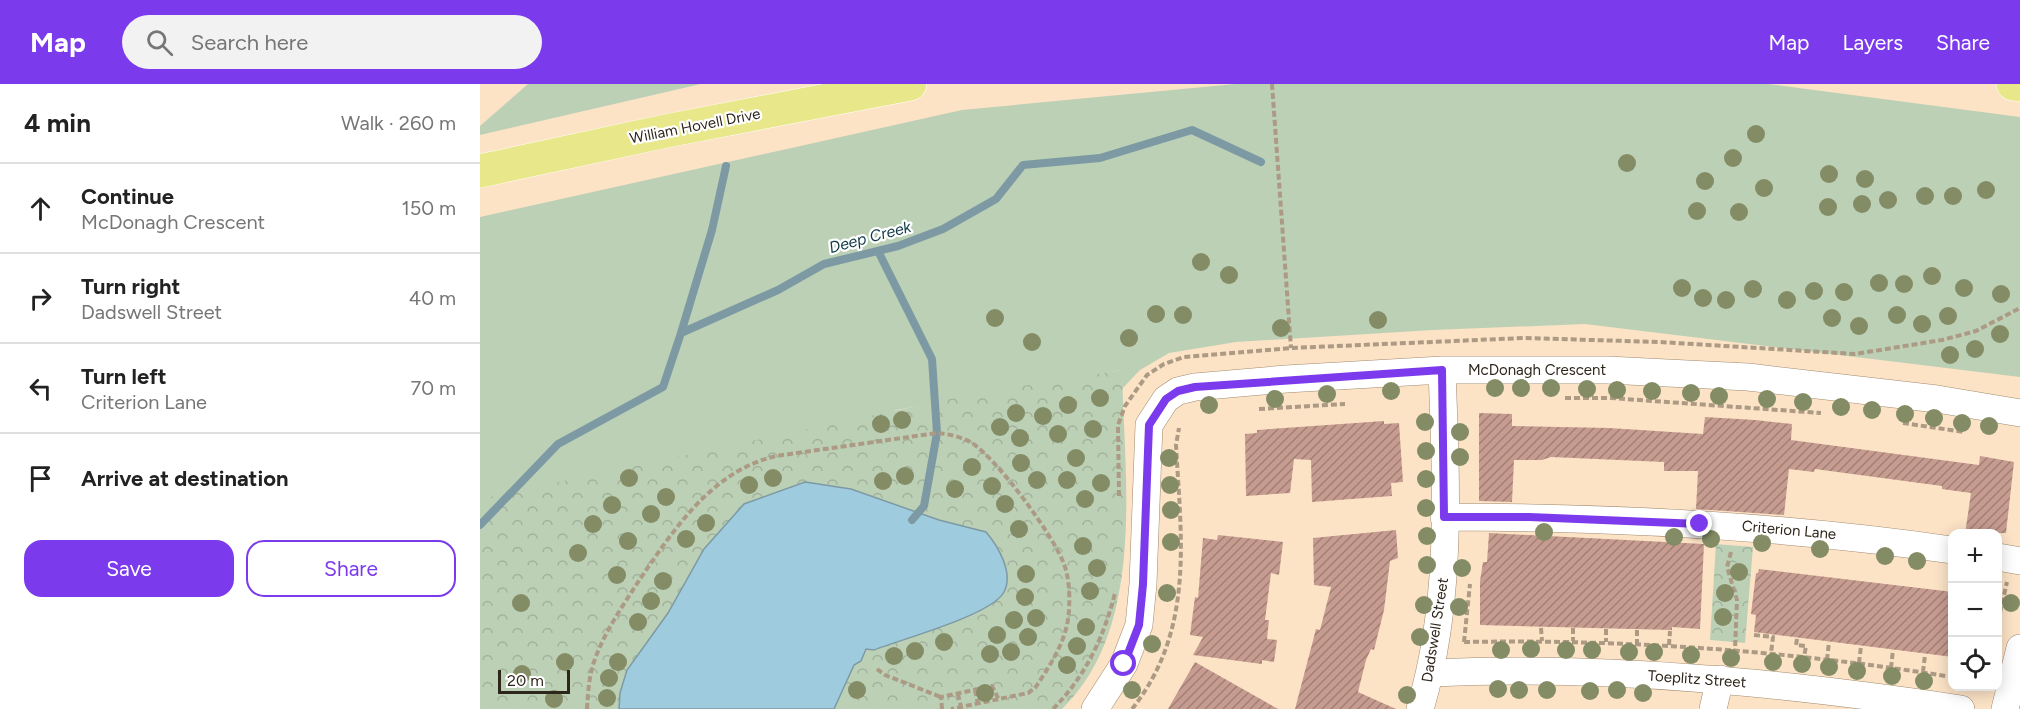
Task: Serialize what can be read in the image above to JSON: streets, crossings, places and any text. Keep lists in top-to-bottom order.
{
  "streets": {
    "main road": ["William Hovell Drive"],
    "street": [
      "McDonagh Crescent",
      "Criterion Lane",
      "Dadswell Street",
      "Toeplitz Street"
    ]
  },
  "crossings": [
    ["McDonagh Crescent", "Dadswell Street"],
    ["Criterion Lane", "Dadswell Street"],
    ["Dadswell Street", "Toeplitz Street"]
  ],
  "water": ["Deep Creek"],
  "scale_bar": "20 m",
  "page": {
    "header": "Map",
    "search": "Search here",
    "nav": ["Map", "Layers", "Share"],
    "heading": ["4 min", "Walk · 260 m"],
    "list": [
      ["Continue", "McDonagh Crescent", "150 m"],
      ["Turn right", "Dadswell Street", "40 m"],
      ["Turn left", "Criterion Lane", "70 m"],
      "Arrive at destination"
    ],
    "buttons": ["Save", "Share"],
    "map_buttons": ["+", "−"],
    "scale": "20 m"
  }
}
